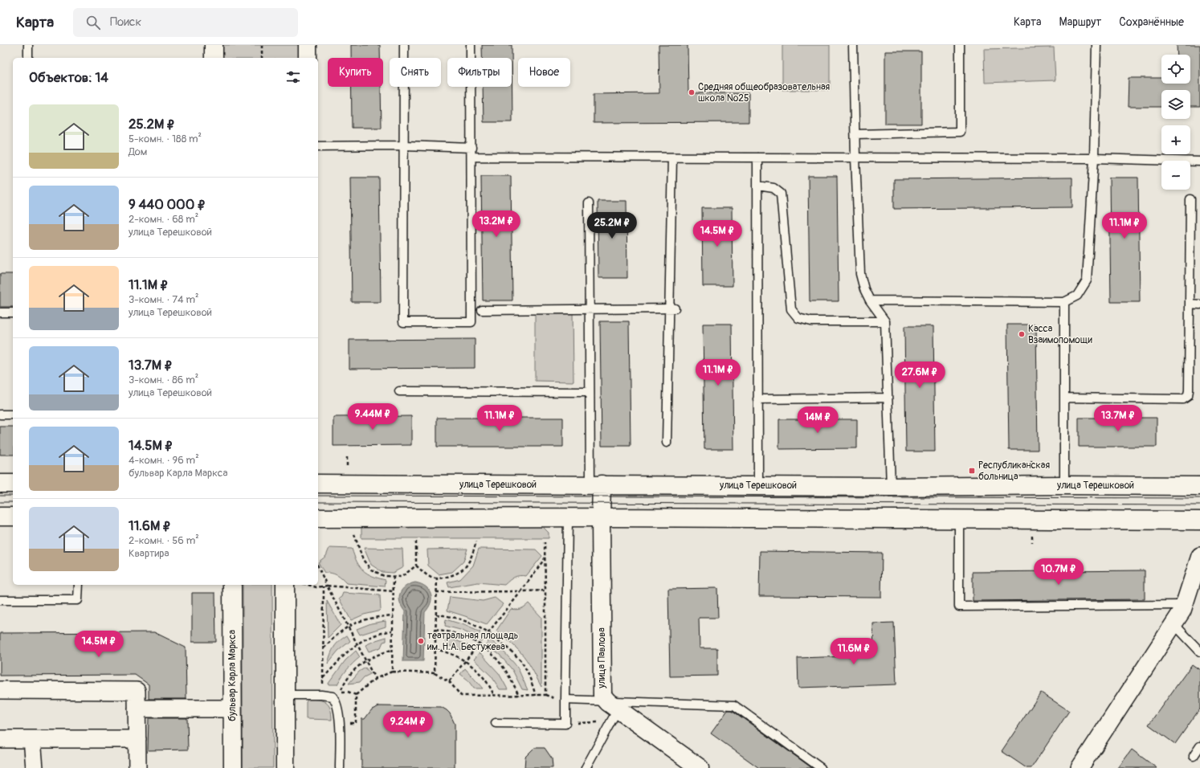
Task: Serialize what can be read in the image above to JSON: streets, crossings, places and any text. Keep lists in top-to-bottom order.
{
  "streets": {
    "main road": ["улица Терешковой", "улица Павлова", "бульвар Карла Маркса"]
  },
  "crossings": [
    ["улица Терешковой", "улица Павлова"]
  ],
  "places": {
    "other": ["Средняя общеобразовательная школа №25", "Касса Взаимопомощи", "театральная площадь им. Н.А. Бестужева"],
    "transit": ["Республиканская больница"]
  },
  "page": {
    "header": "Карта",
    "search": "Поиск",
    "nav": ["Карта", "Маршрут", "Сохранённые"],
    "map_buttons": ["+", "−"],
    "chip": [
      "Купить",
      "Снять",
      "Фильтры",
      "Новое"
    ],
    "heading": "Объектов: 14",
    "list": [
      {
        "name": "25.2M ₽",
        "note": "5-комн. · 188 m² · Дом"
      },
      {
        "name": "9 440 000 ₽",
        "note": "2-комн. · 68 m² · улица Терешковой"
      },
      {
        "name": "11.1M ₽",
        "note": "3-комн. · 74 m² · улица Терешковой"
      },
      {
        "name": "13.7M ₽",
        "note": "3-комн. · 86 m² · улица Терешковой"
      },
      {
        "name": "14.5M ₽",
        "note": "4-комн. · 96 m² · бульвар Карла Маркса"
      },
      {
        "name": "11.6M ₽",
        "note": "2-комн. · 56 m² · Квартира"
      }
    ],
    "price": [
      "13.2M ₽",
      "25.2M ₽",
      "11.1M ₽",
      "14.5M ₽",
      "11.1M ₽",
      "27.6M ₽",
      "9.44M ₽",
      "11.1M ₽",
      "13.7M ₽",
      "14M ₽",
      "10.7M ₽",
      "14.5M ₽",
      "11.6M ₽",
      "9.24M ₽"
    ]
  }
}
